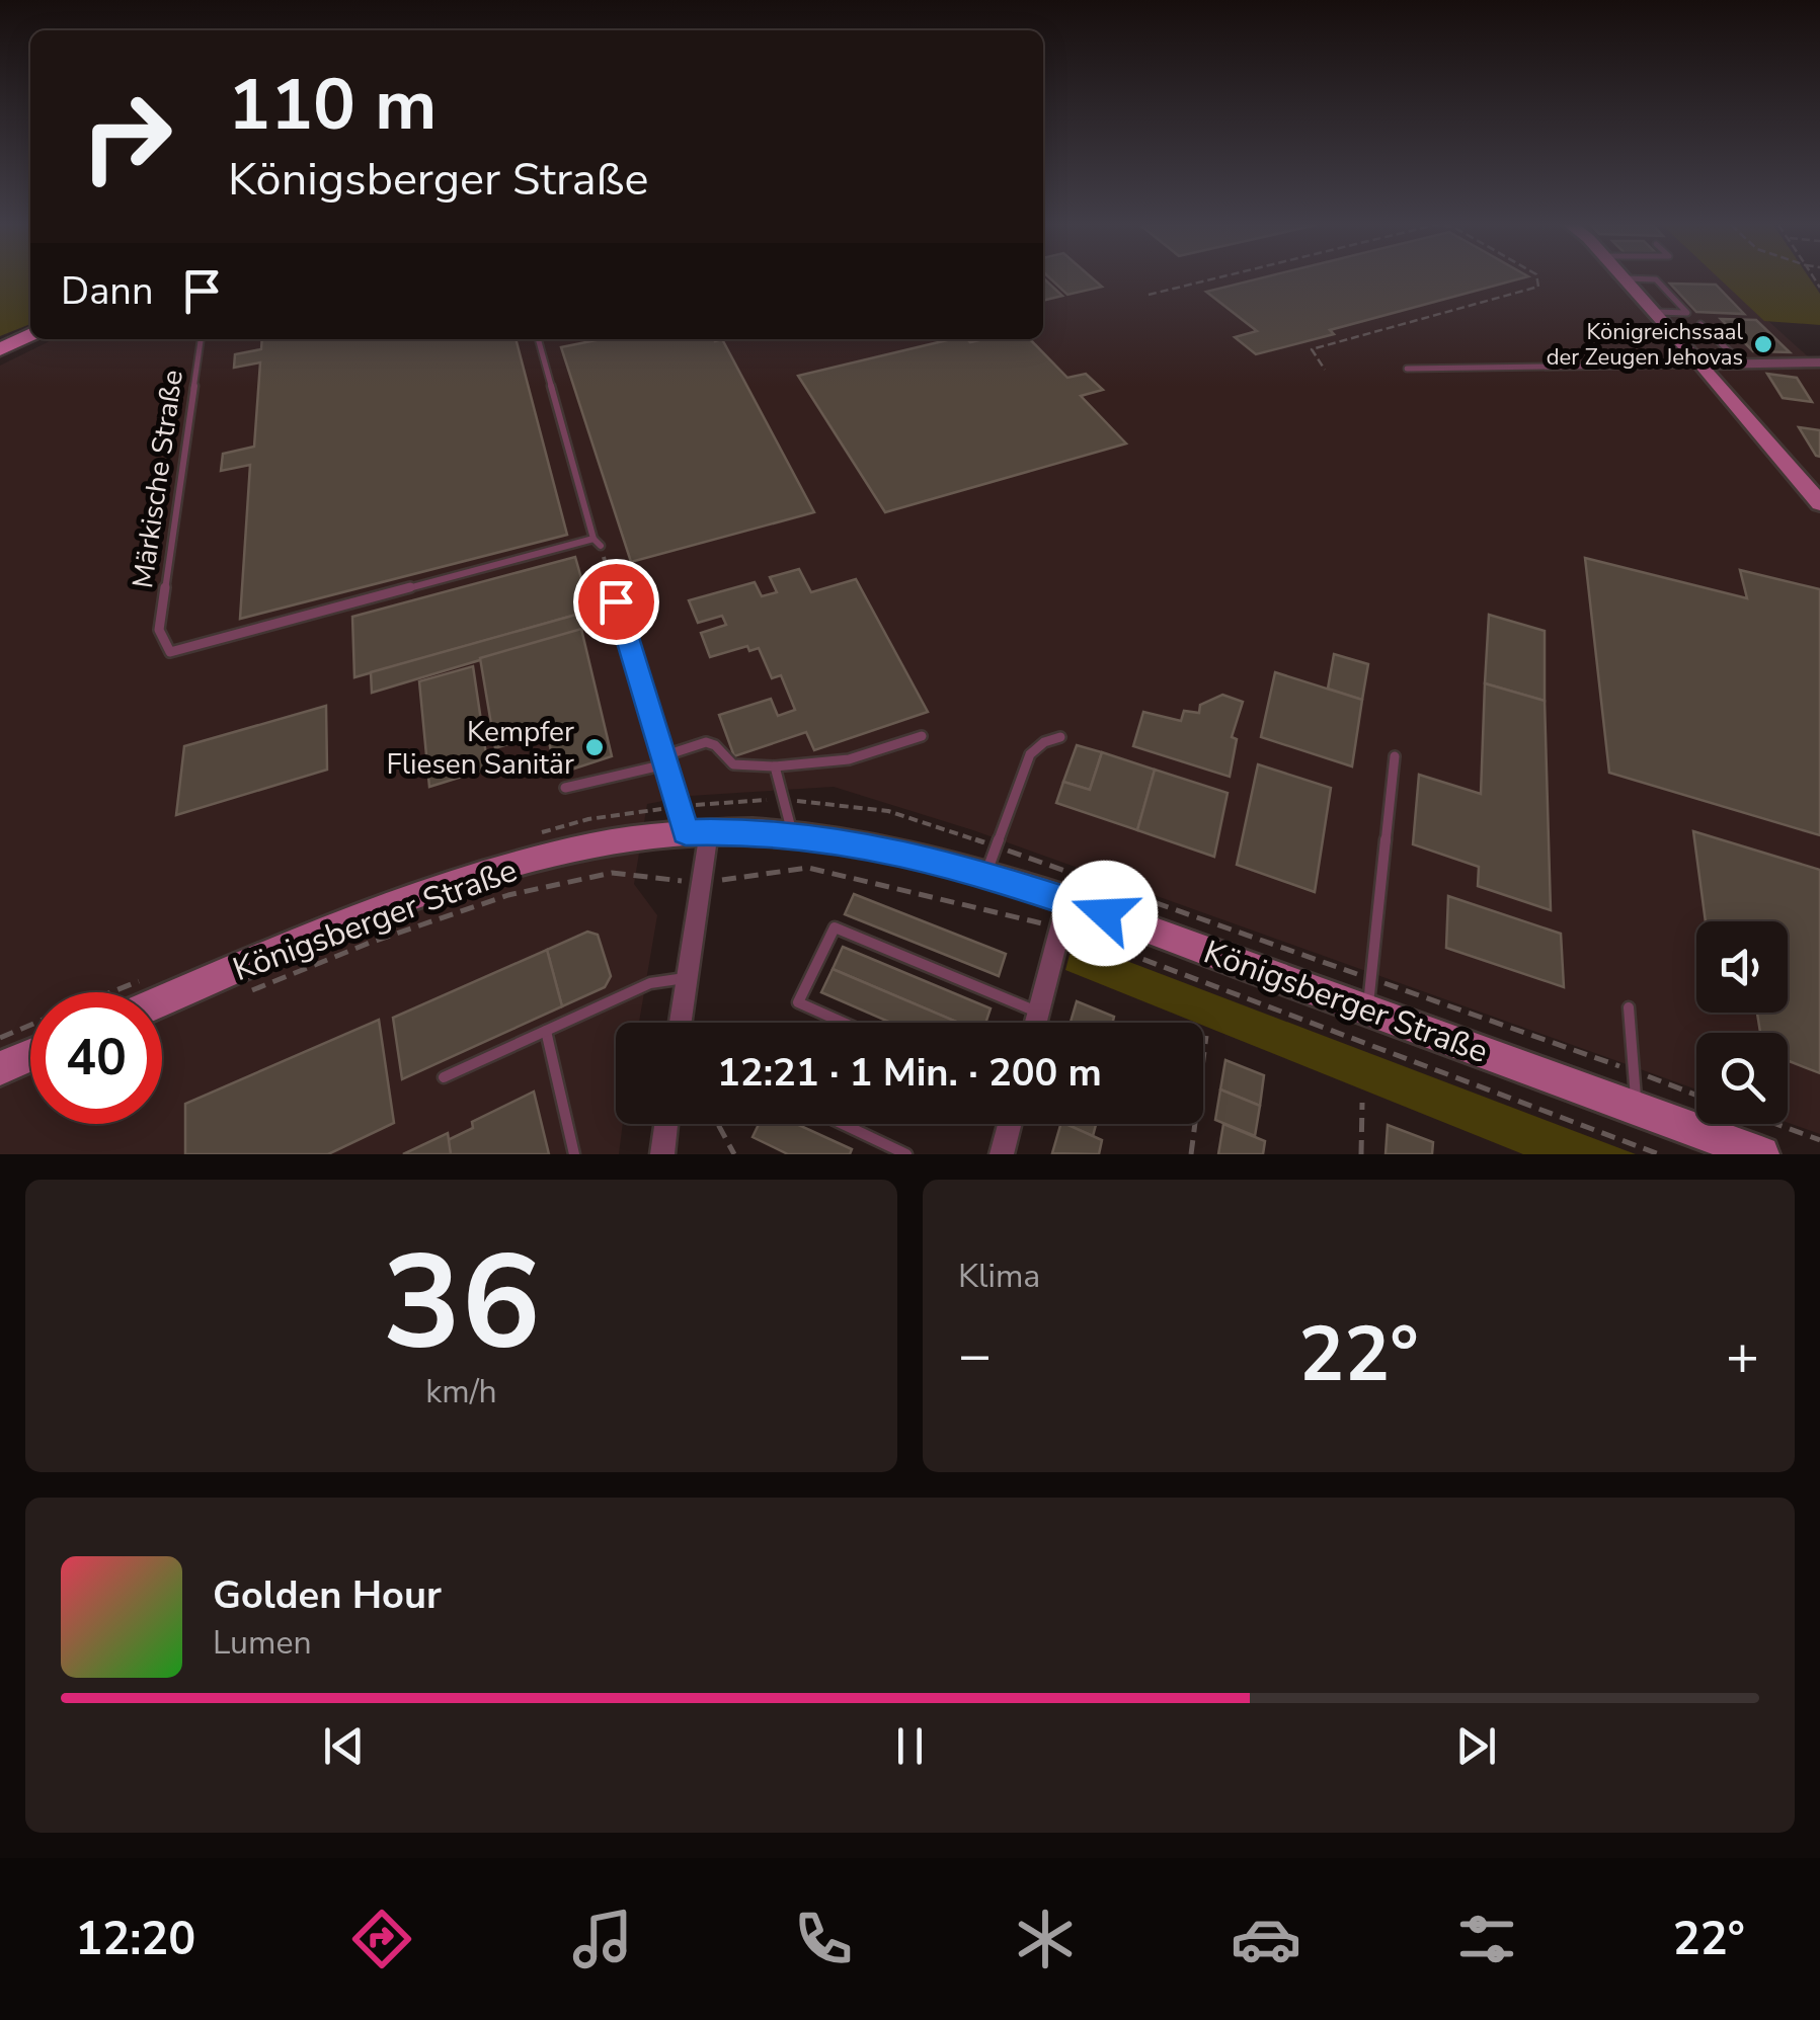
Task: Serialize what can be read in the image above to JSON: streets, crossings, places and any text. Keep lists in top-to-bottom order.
{
  "streets": {
    "street": ["Königsberger Straße"],
    "lane": ["Märkische Straße"]
  },
  "places": ["Königreichssaal der Zeugen Jehovas", "Kempfer Fliesen Sanitär"],
  "page": {
    "turn": ["110 m", "Königsberger Straße"],
    "then": "Dann",
    "limit": "40",
    "trip": "12:21 · 1 Min. · 200 m",
    "tile": [
      ["36", "km/h"],
      "Klima"
    ],
    "heat": ["−", "22°", "+"],
    "song": ["Golden Hour", "Lumen"],
    "tabs": ["12:20", "22°"]
  }
}
